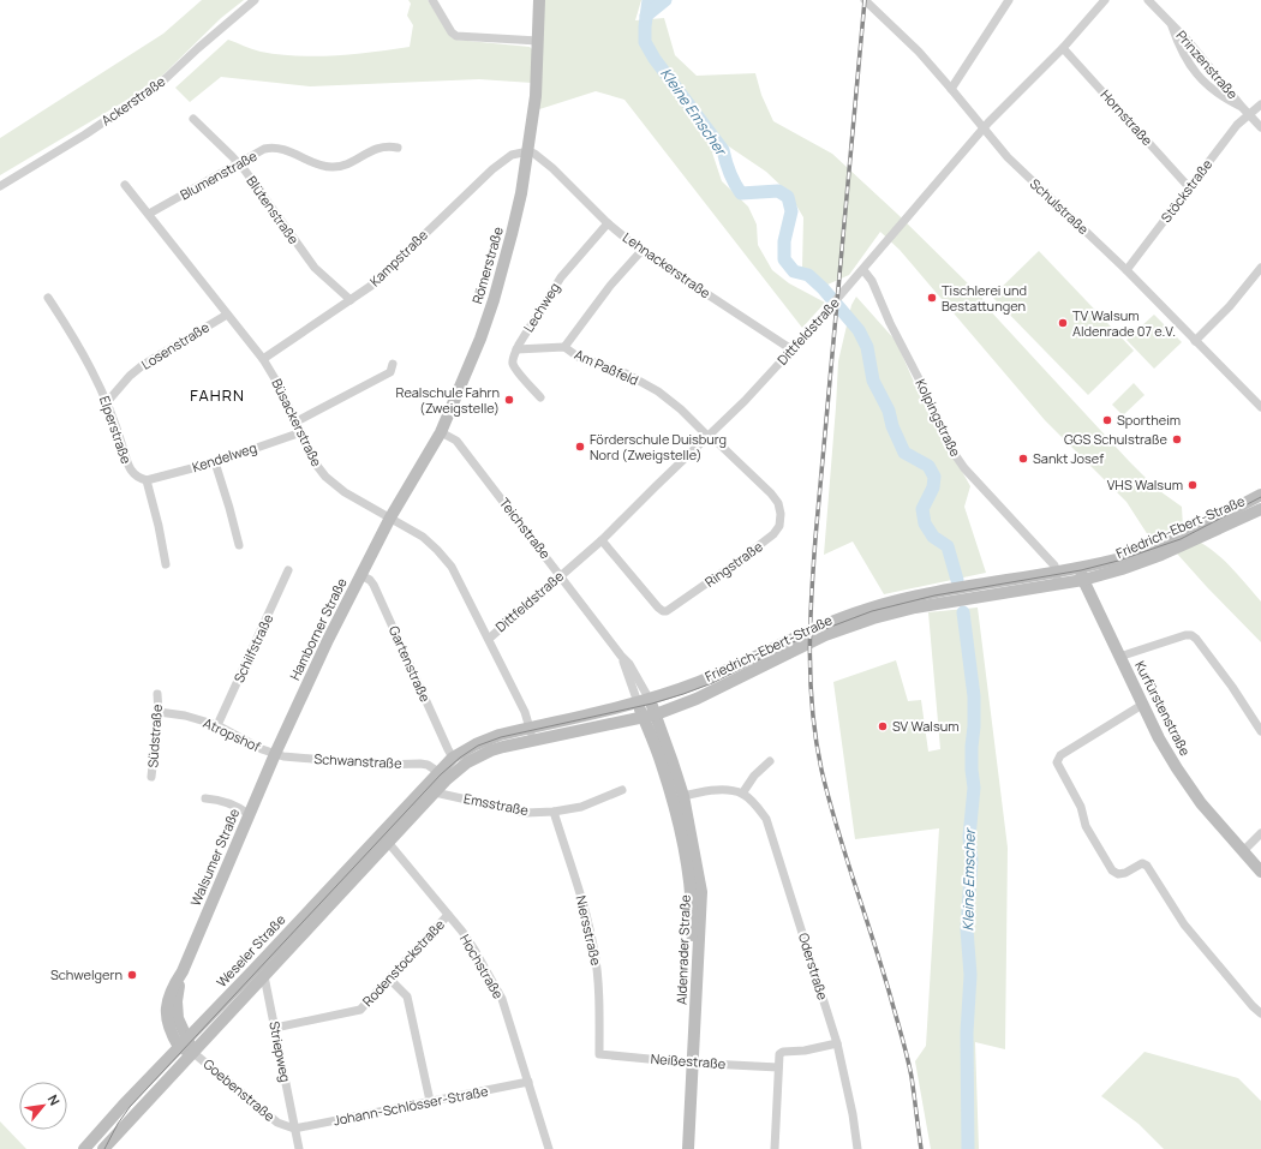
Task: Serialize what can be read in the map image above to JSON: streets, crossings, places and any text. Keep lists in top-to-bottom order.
{
  "streets": {
    "main road": [
      "Römerstraße",
      "Friedrich-Ebert-Straße",
      "Hamborner Straße",
      "Kurfürstenstraße",
      "Walsumer Straße",
      "Aldenrader Straße",
      "Weseler Straße"
    ],
    "street": [
      "Prinzenstraße",
      "Ackerstraße",
      "Hornstraße",
      "Blumenstraße",
      "Stöckstraße",
      "Schulstraße",
      "Blütenstraße",
      "Kampstraße",
      "Lehnackerstraße",
      "Lechweg",
      "Dittfeldstraße",
      "Losenstraße",
      "Am Paßfeld",
      "Kolpingstraße",
      "Büsackerstraße",
      "Elperstraße",
      "Kendelweg",
      "Teichstraße",
      "Ringstraße",
      "Schilfstraße",
      "Gartenstraße",
      "Atropshof",
      "Südstraße",
      "Schwanstraße",
      "Emsstraße",
      "Niersstraße",
      "Rodenstockstraße",
      "Hochstraße",
      "Oderstraße",
      "Striepweg",
      "Neißestraße",
      "Goebenstraße",
      "Johann-Schlösser-Straße"
    ]
  },
  "crossings": [
    ["Prinzenstraße", "Stöckstraße"],
    ["Hornstraße", "Stöckstraße"],
    ["Hornstraße", "Dittfeldstraße"],
    ["Blumenstraße", "Blütenstraße"],
    ["Blumenstraße", "Büsackerstraße"],
    ["Stöckstraße", "Schulstraße"],
    ["Schulstraße", "Dittfeldstraße"],
    ["Blütenstraße", "Kampstraße"],
    ["Kampstraße", "Römerstraße"],
    ["Kampstraße", "Lehnackerstraße"],
    ["Kampstraße", "Büsackerstraße"],
    ["Römerstraße", "Lehnackerstraße"],
    ["Römerstraße", "Büsackerstraße"],
    ["Römerstraße", "Teichstraße"],
    ["Römerstraße", "Hamborner Straße"],
    ["Lehnackerstraße", "Lechweg"],
    ["Lehnackerstraße", "Dittfeldstraße"],
    ["Lechweg", "Am Paßfeld"],
    ["Dittfeldstraße", "Am Paßfeld"],
    ["Dittfeldstraße", "Kolpingstraße"],
    ["Dittfeldstraße", "Büsackerstraße"],
    ["Dittfeldstraße", "Teichstraße"],
    ["Dittfeldstraße", "Ringstraße"],
    ["Losenstraße", "Büsackerstraße"],
    ["Losenstraße", "Elperstraße"],
    ["Am Paßfeld", "Ringstraße"],
    ["Kolpingstraße", "Friedrich-Ebert-Straße"],
    ["Büsackerstraße", "Kendelweg"],
    ["Büsackerstraße", "Friedrich-Ebert-Straße"],
    ["Büsackerstraße", "Hamborner Straße"],
    ["Elperstraße", "Kendelweg"],
    ["Friedrich-Ebert-Straße", "Teichstraße"],
    ["Friedrich-Ebert-Straße", "Gartenstraße"],
    ["Friedrich-Ebert-Straße", "Kurfürstenstraße"],
    ["Friedrich-Ebert-Straße", "Schwanstraße"],
    ["Friedrich-Ebert-Straße", "Emsstraße"],
    ["Friedrich-Ebert-Straße", "Aldenrader Straße"],
    ["Friedrich-Ebert-Straße", "Weseler Straße"],
    ["Teichstraße", "Aldenrader Straße"],
    ["Hamborner Straße", "Gartenstraße"],
    ["Hamborner Straße", "Atropshof"],
    ["Hamborner Straße", "Schwanstraße"],
    ["Hamborner Straße", "Walsumer Straße"],
    ["Schilfstraße", "Atropshof"],
    ["Atropshof", "Südstraße"],
    ["Atropshof", "Schwanstraße"],
    ["Atropshof", "Walsumer Straße"],
    ["Schwanstraße", "Walsumer Straße"],
    ["Schwanstraße", "Weseler Straße"],
    ["Emsstraße", "Niersstraße"],
    ["Emsstraße", "Weseler Straße"],
    ["Walsumer Straße", "Weseler Straße"],
    ["Walsumer Straße", "Goebenstraße"],
    ["Niersstraße", "Neißestraße"],
    ["Aldenrader Straße", "Neißestraße"],
    ["Weseler Straße", "Hochstraße"],
    ["Weseler Straße", "Striepweg"],
    ["Weseler Straße", "Goebenstraße"],
    ["Rodenstockstraße", "Hochstraße"],
    ["Rodenstockstraße", "Striepweg"],
    ["Hochstraße", "Johann-Schlösser-Straße"],
    ["Striepweg", "Goebenstraße"],
    ["Striepweg", "Johann-Schlösser-Straße"],
    ["Goebenstraße", "Johann-Schlösser-Straße"]
  ],
  "districts": ["FAHRN"],
  "water": ["Kleine Emscher"],
  "places": [
    "Tischlerei und Bestattungen",
    "TV Walsum Aldenrade 07 e.V.",
    "Realschule Fahrn (Zweigstelle)",
    "Sportheim",
    "GGS Schulstraße",
    "Förderschule Duisburg Nord (Zweigstelle)",
    "Sankt Josef",
    "VHS Walsum",
    "SV Walsum",
    "Schwelgern"
  ],
  "north": "top right"
}
